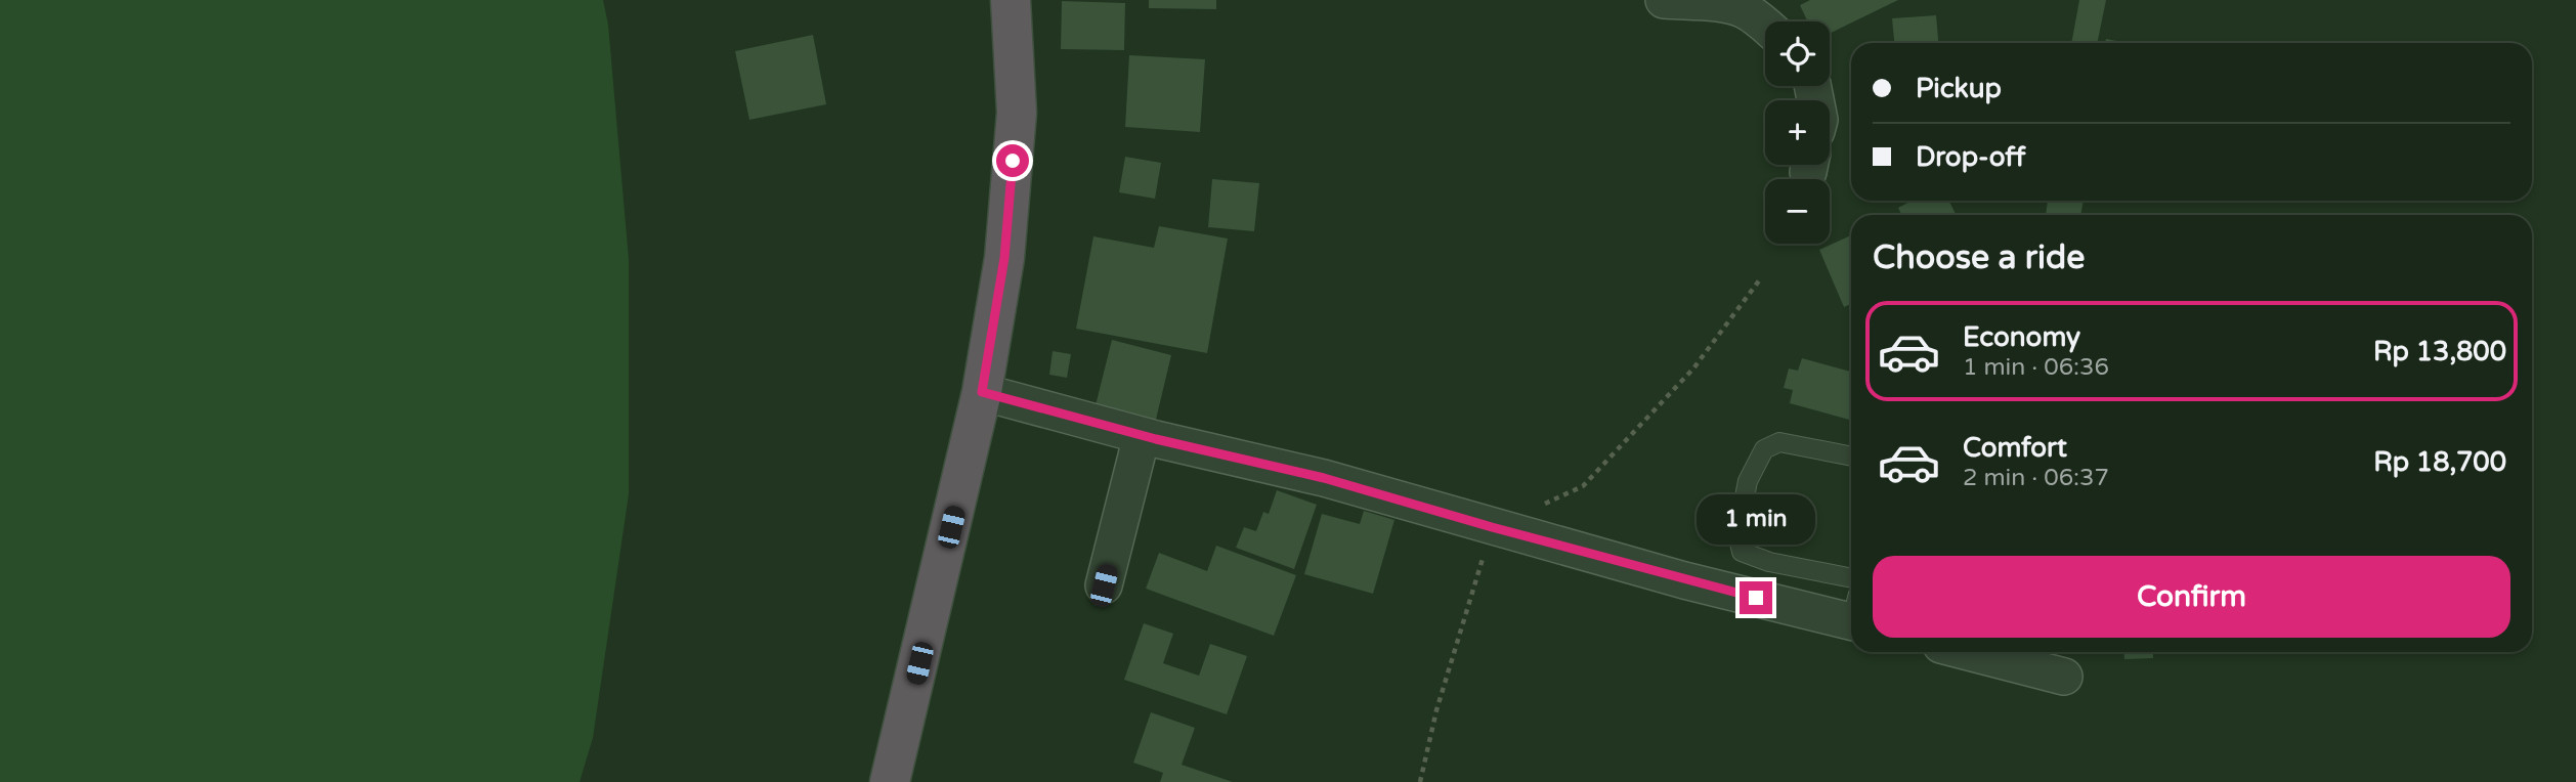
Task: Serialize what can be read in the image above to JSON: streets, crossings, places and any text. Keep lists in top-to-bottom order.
{
  "page": {
    "map_buttons": ["+", "−"],
    "banner": ["Pickup", "Drop-off"],
    "heading": "Choose a ride",
    "list": [
      {
        "name": "Economy",
        "note": "1 min · 06:36",
        "value": "Rp 13,800"
      },
      {
        "name": "Comfort",
        "note": "2 min · 06:37",
        "value": "Rp 18,700"
      }
    ],
    "bubble": "1 min",
    "buttons": "Confirm"
  }
}
